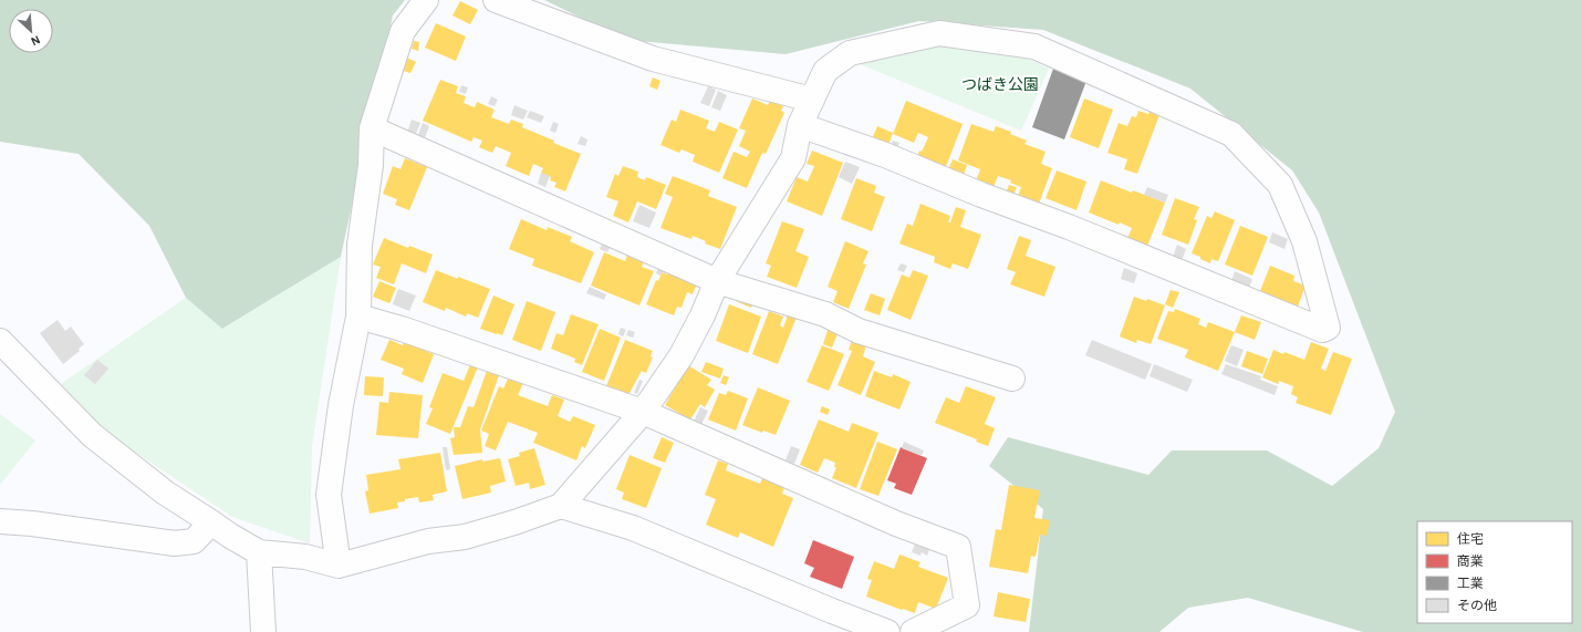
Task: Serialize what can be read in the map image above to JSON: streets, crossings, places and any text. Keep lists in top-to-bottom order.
{
  "parks": ["つばき公園"],
  "legend": [
    "住宅",
    "商業",
    "工業",
    "その他"
  ],
  "north": "bottom right"
}
